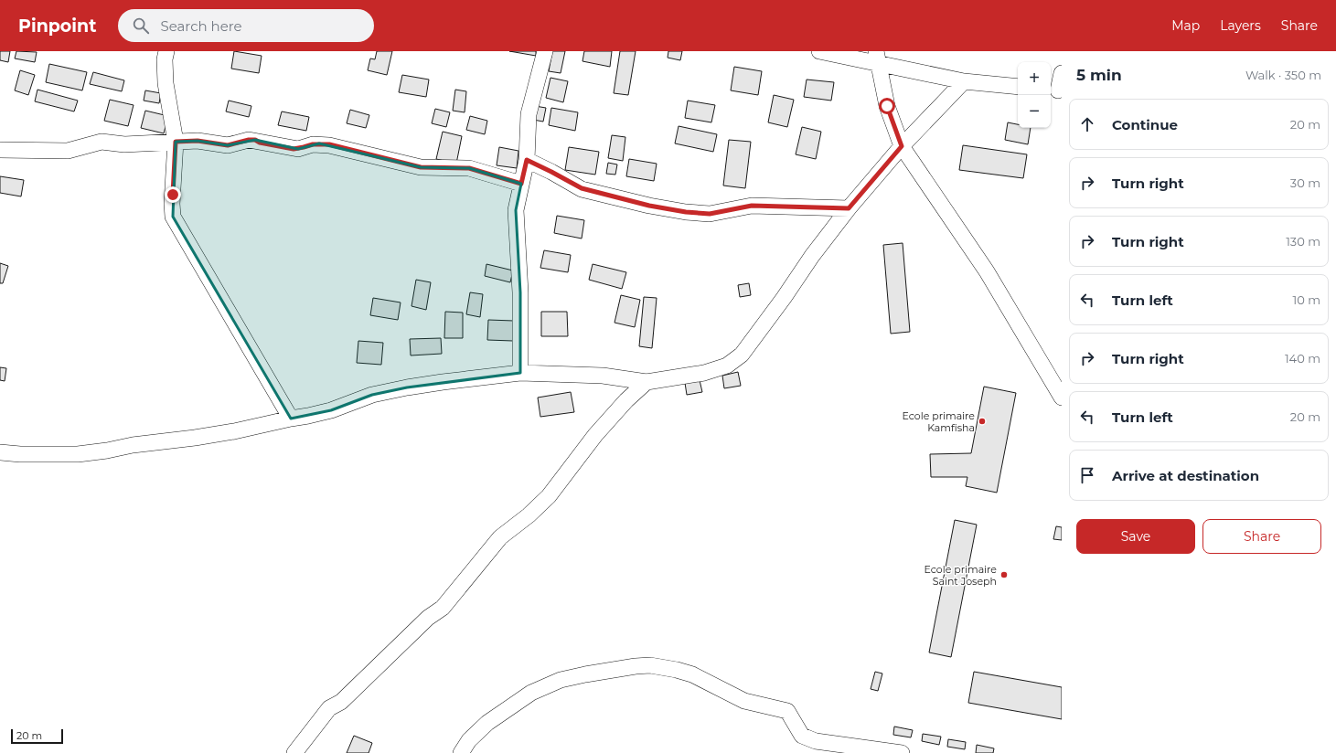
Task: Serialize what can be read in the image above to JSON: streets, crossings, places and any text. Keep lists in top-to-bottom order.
{
  "places": ["Ecole primaire Kamfisha", "Ecole primaire Saint Joseph"],
  "scale_bar": "20 m",
  "page": {
    "header": "Pinpoint",
    "search": "Search here",
    "nav": ["Map", "Layers", "Share"],
    "heading": ["5 min", "Walk · 350 m"],
    "map_buttons": ["+", "−"],
    "list": [
      ["Continue", "20 m"],
      ["Turn right", "30 m"],
      ["Turn right", "130 m"],
      ["Turn left", "10 m"],
      ["Turn right", "140 m"],
      ["Turn left", "20 m"],
      "Arrive at destination"
    ],
    "buttons": ["Save", "Share"],
    "scale": "20 m"
  }
}
